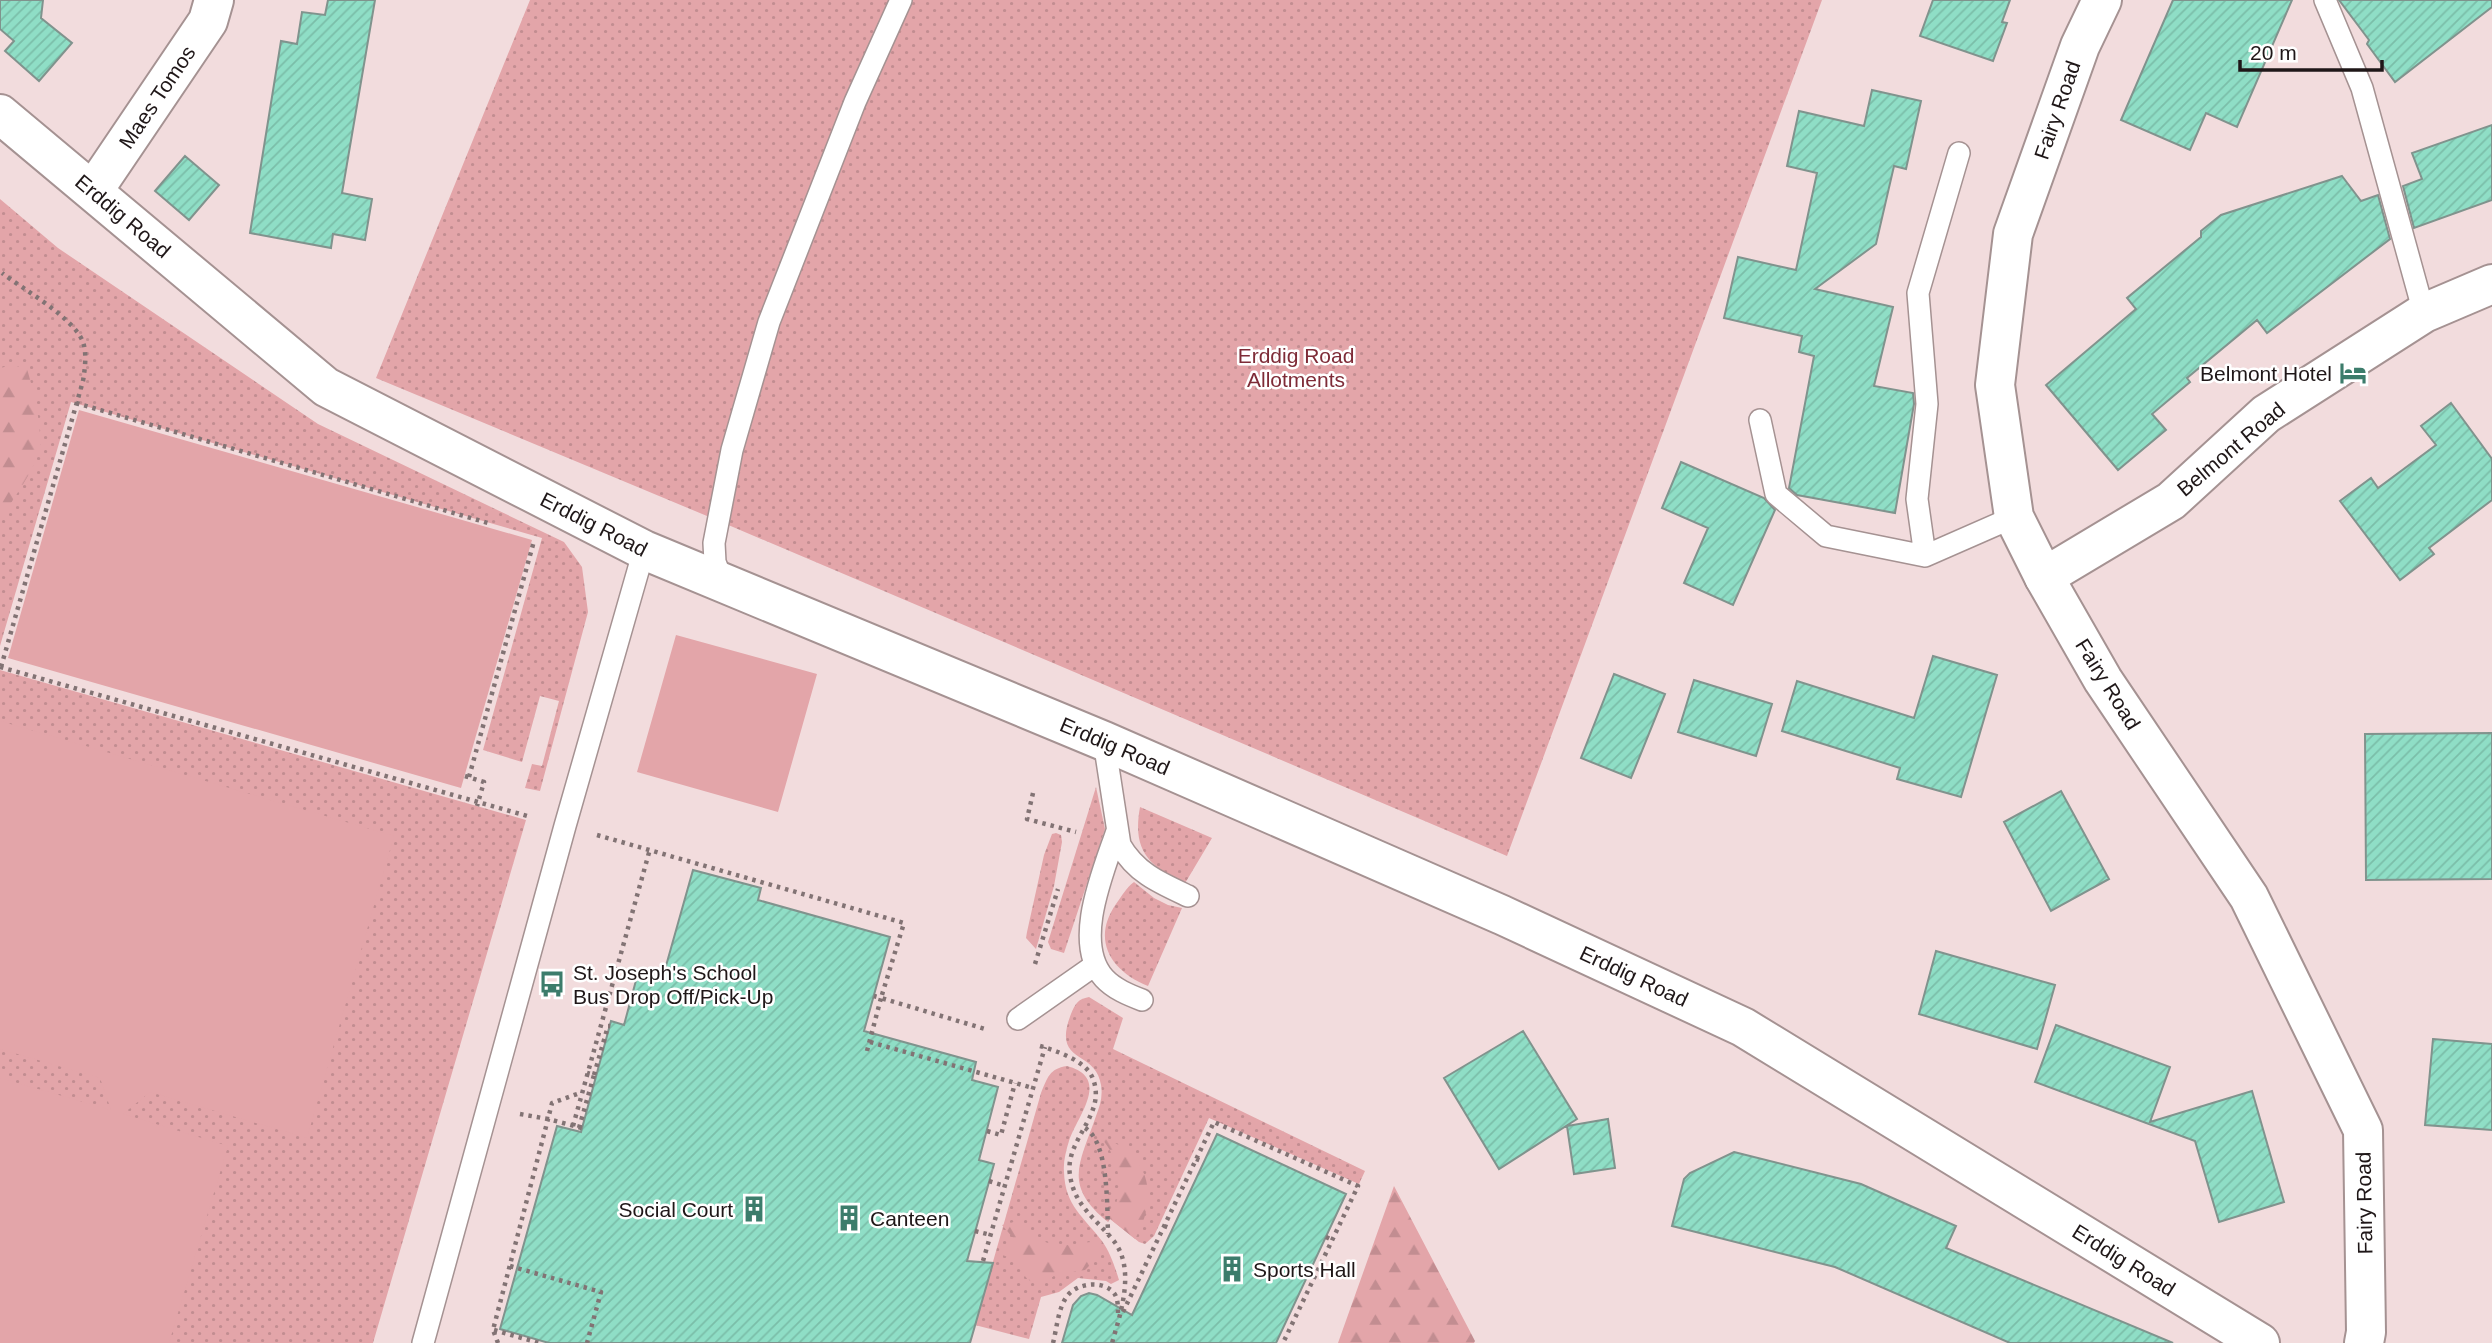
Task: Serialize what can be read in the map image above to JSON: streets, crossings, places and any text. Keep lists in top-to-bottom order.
{
  "streets": {
    "street": [
      "Maes Tomos",
      "Fairy Road",
      "Erddig Road",
      "Belmont Road"
    ]
  },
  "crossings": [
    ["Maes Tomos", "Erddig Road"],
    ["Fairy Road", "Belmont Road"]
  ],
  "parks": ["Erddig Road Allotments"],
  "places": {
    "hotel": ["Belmont Hotel"],
    "bus stop": ["St. Joseph's School Bus Drop Off/Pick-Up"],
    "building": ["Social Court", "Canteen", "Sports Hall"]
  },
  "scale_bar": "20 m"
}
